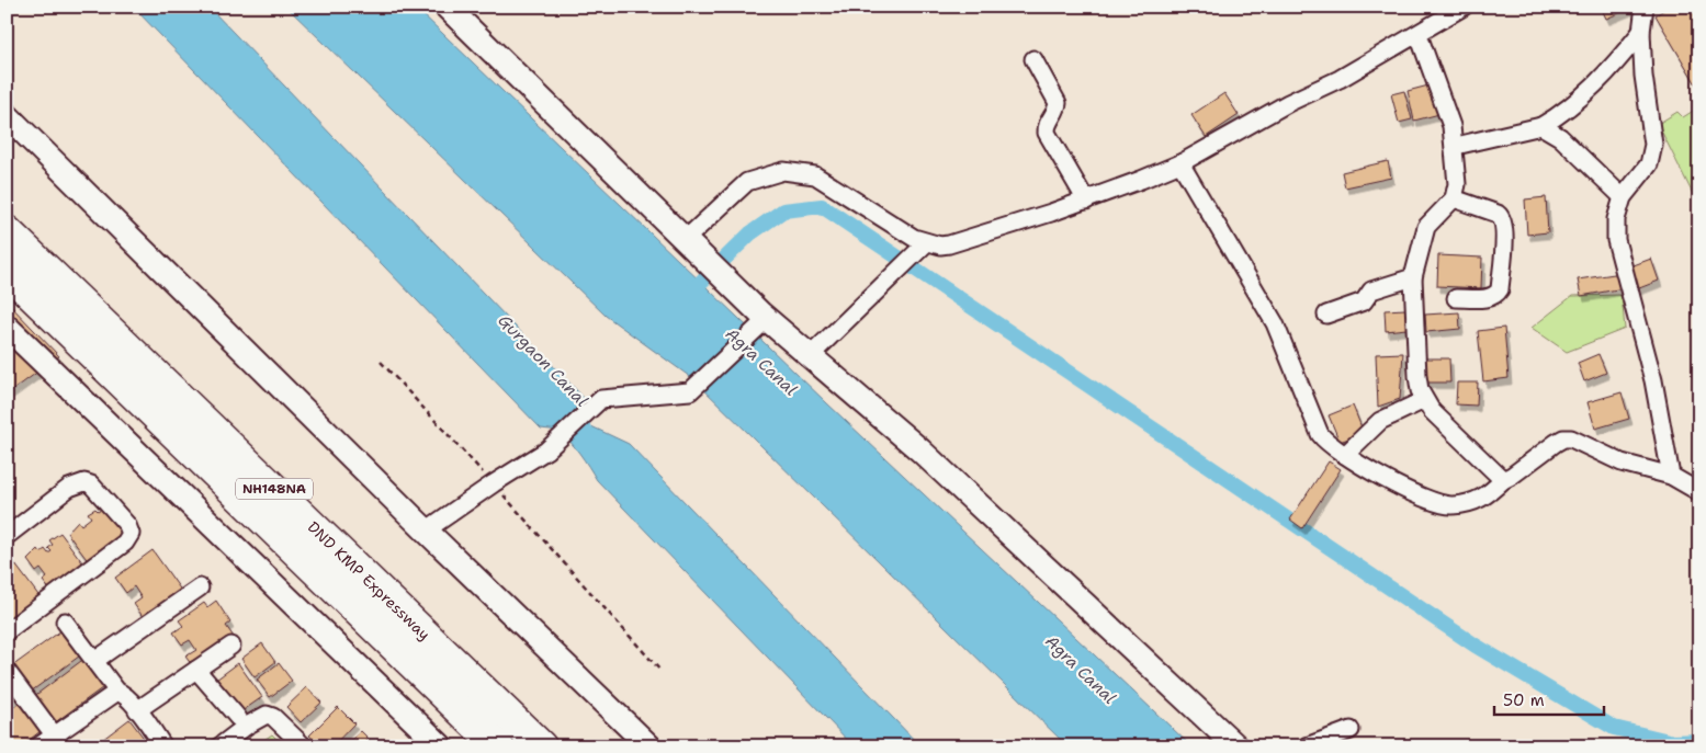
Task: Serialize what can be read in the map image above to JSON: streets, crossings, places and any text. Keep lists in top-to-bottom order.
{
  "streets": {
    "highway": ["NH148NA", "DND KMP Expressway"]
  },
  "water": ["Gurgaon Canal", "Agra Canal"],
  "scale_bar": "50 m"
}
